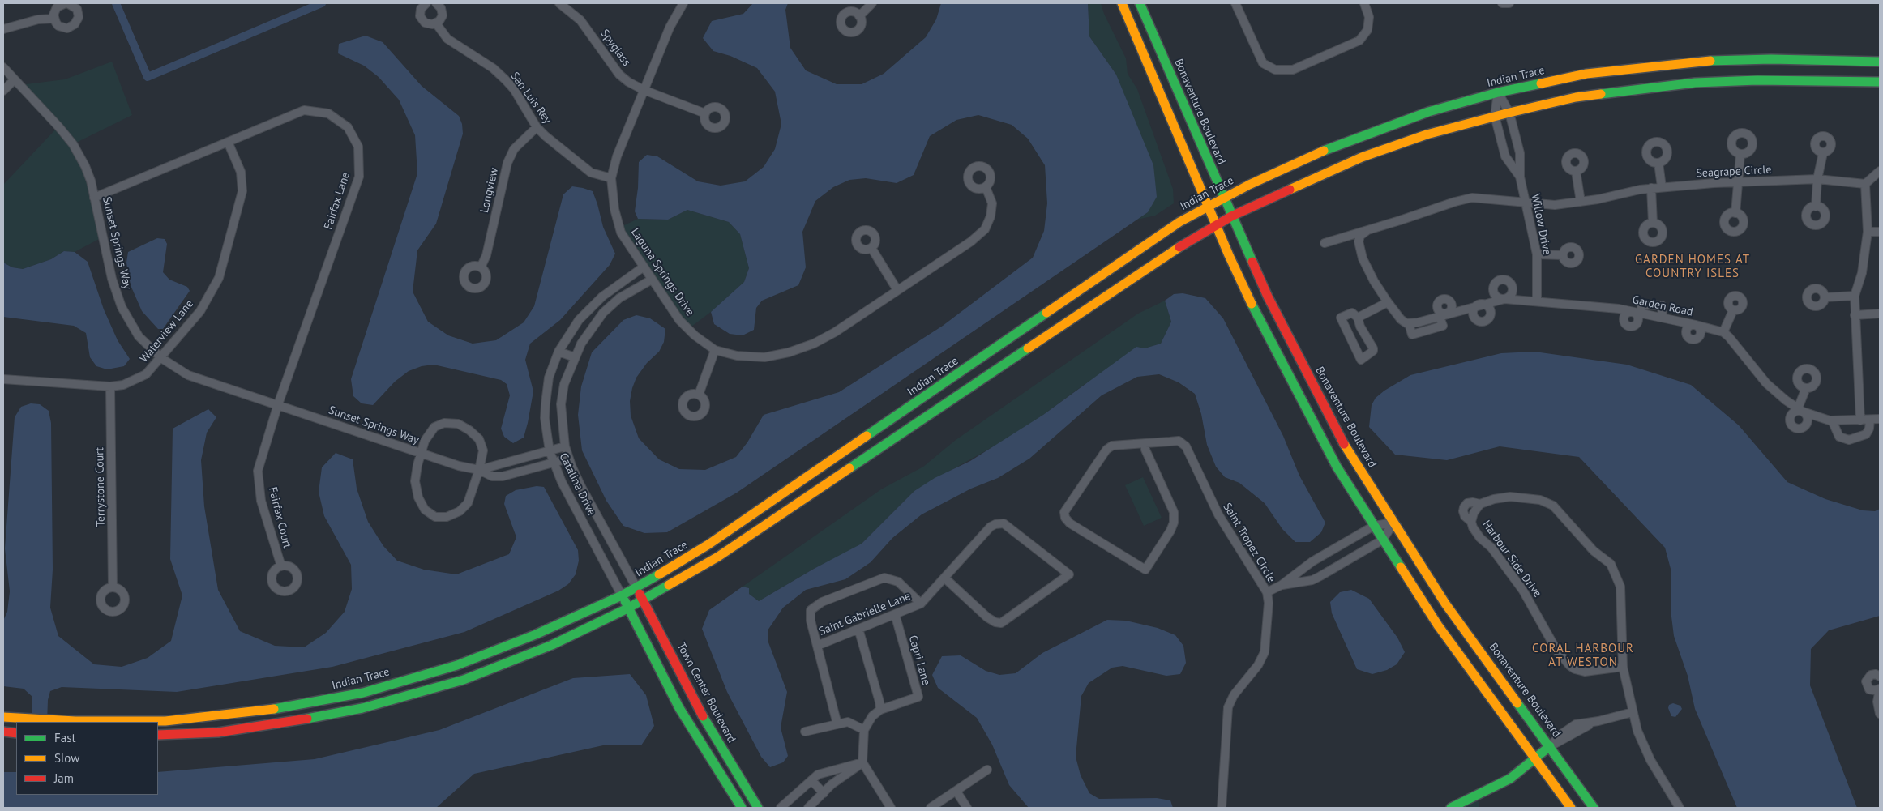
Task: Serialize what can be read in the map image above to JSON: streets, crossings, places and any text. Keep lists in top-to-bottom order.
{
  "streets": {
    "main road": ["Indian Trace", "Bonaventure Boulevard", "Town Center Boulevard"],
    "street": [
      "Spyglass",
      "San Luis Rey",
      "Seagrape Circle",
      "Longview",
      "Fairfax Lane",
      "Willow Drive",
      "Sunset Springs Way",
      "Laguna Springs Drive",
      "Garden Road",
      "Waterview Lane",
      "Catalina Drive",
      "Terrystone Court",
      "Fairfax Court",
      "Saint Tropez Circle",
      "Harbour Side Drive",
      "Saint Gabrielle Lane",
      "Capri Lane"
    ]
  },
  "crossings": [
    ["Spyglass", "Laguna Springs Drive"],
    ["Indian Trace", "Bonaventure Boulevard"],
    ["Indian Trace", "Willow Drive"],
    ["Indian Trace", "Catalina Drive"],
    ["Indian Trace", "Town Center Boulevard"],
    ["San Luis Rey", "Longview"],
    ["San Luis Rey", "Laguna Springs Drive"],
    ["Seagrape Circle", "Willow Drive"],
    ["Fairfax Lane", "Sunset Springs Way"],
    ["Fairfax Lane", "Waterview Lane"],
    ["Fairfax Lane", "Fairfax Court"],
    ["Willow Drive", "Garden Road"],
    ["Sunset Springs Way", "Waterview Lane"],
    ["Sunset Springs Way", "Catalina Drive"],
    ["Sunset Springs Way", "Fairfax Court"],
    ["Laguna Springs Drive", "Catalina Drive"],
    ["Waterview Lane", "Terrystone Court"],
    ["Catalina Drive", "Town Center Boulevard"],
    ["Saint Gabrielle Lane", "Capri Lane"]
  ],
  "districts": ["GARDEN HOMES AT COUNTRY ISLES", "CORAL HARBOUR AT WESTON"],
  "legend": ["Fast", "Slow", "Jam"]
}
